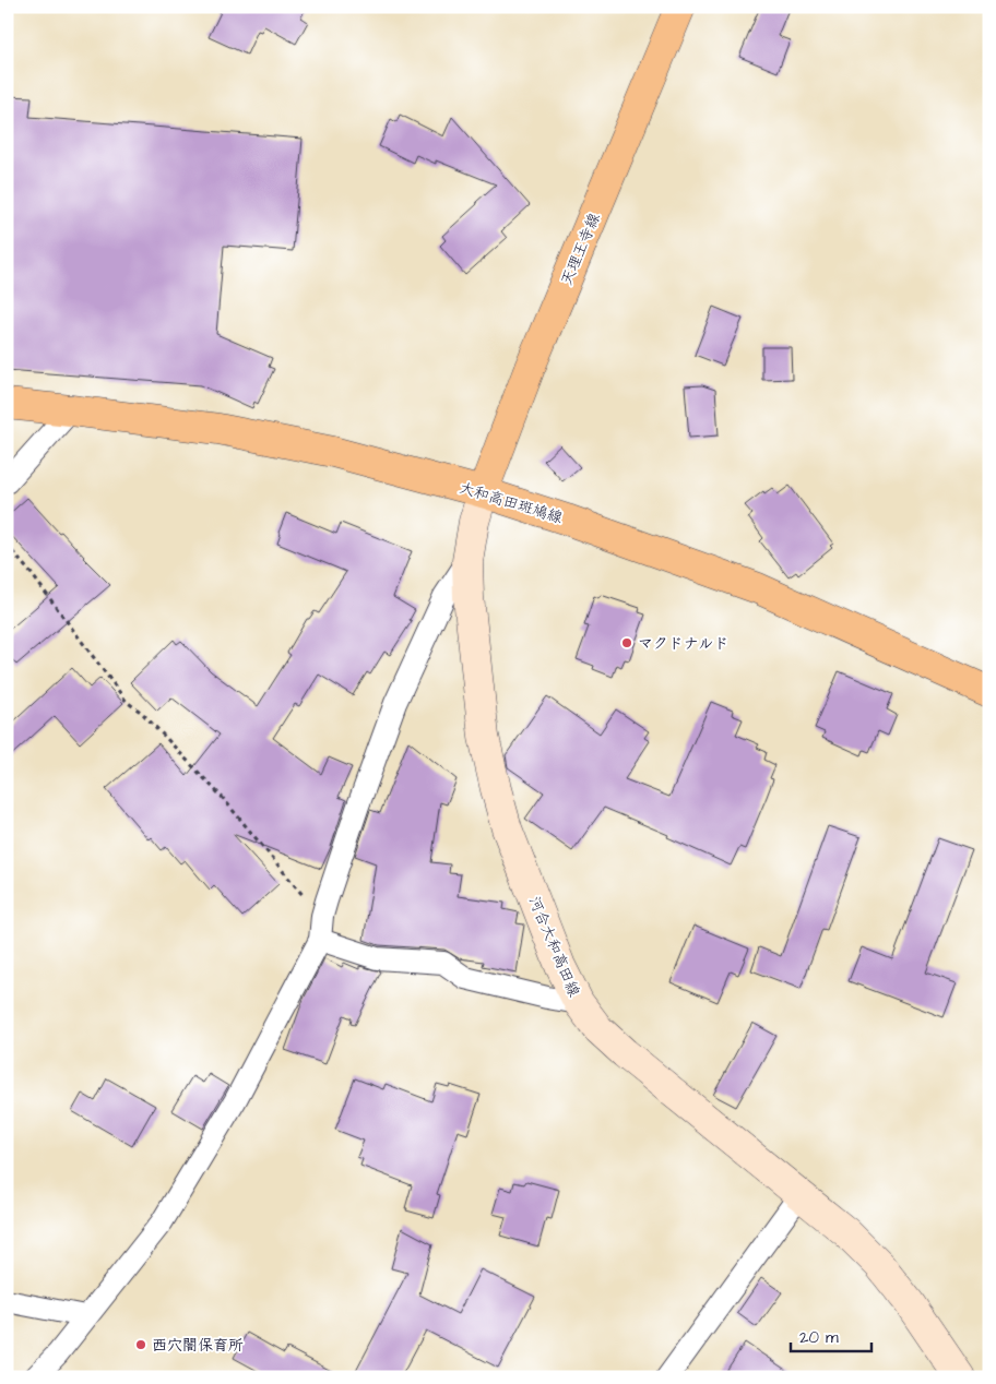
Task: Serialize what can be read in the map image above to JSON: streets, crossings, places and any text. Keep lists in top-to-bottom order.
{
  "streets": {
    "main road": ["天理王寺線", "大和高田斑鳩線", "河合大和高田線"]
  },
  "crossings": [
    ["天理王寺線", "大和高田斑鳩線"],
    ["天理王寺線", "河合大和高田線"],
    ["大和高田斑鳩線", "河合大和高田線"]
  ],
  "places": ["マクドナルド", "西穴闇保育所"],
  "scale_bar": "20 m"
}
